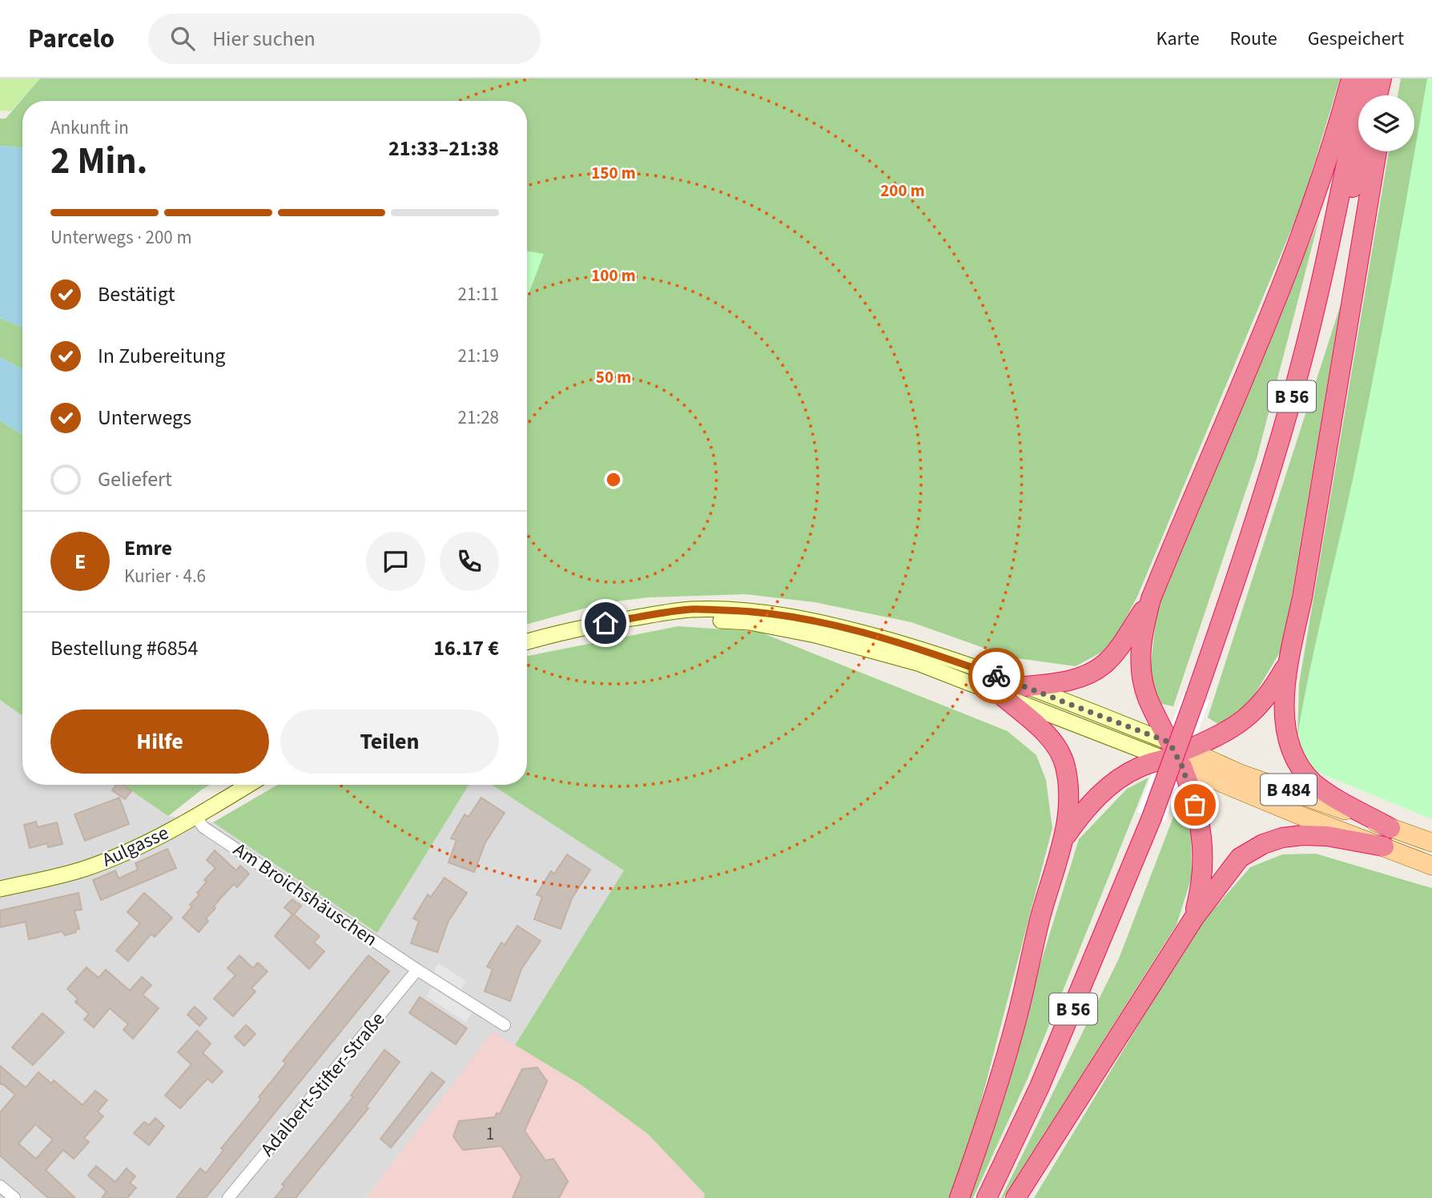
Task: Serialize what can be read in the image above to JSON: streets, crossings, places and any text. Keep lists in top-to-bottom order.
{
  "streets": {
    "highway": ["B 56"],
    "main road": ["B 484", "Aulgasse"],
    "street": ["Am Broichshäuschen", "Adalbert-Stifter-Straße"]
  },
  "crossings": [
    ["Aulgasse", "Am Broichshäuschen"],
    ["Am Broichshäuschen", "Adalbert-Stifter-Straße"]
  ],
  "house_numbers": ["1"],
  "page": {
    "header": "Parcelo",
    "search": "Hier suchen",
    "nav": ["Karte", "Route", "Gespeichert"],
    "heading": ["2 Min.", "Ankunft in", "21:33–21:38"],
    "panel": [
      "Emre",
      "Kurier · 4.6",
      "Bestellung #6854",
      "16.17 €"
    ],
    "bar": "Unterwegs · 200 m",
    "list": [
      ["Bestätigt", "21:11"],
      ["In Zubereitung", "21:19"],
      ["Unterwegs", "21:28"],
      "Geliefert"
    ],
    "round": "E",
    "buttons": ["Hilfe", "Teilen"]
  },
  "rings": [
    "150 m",
    "200 m",
    "100 m",
    "50 m"
  ]
}
